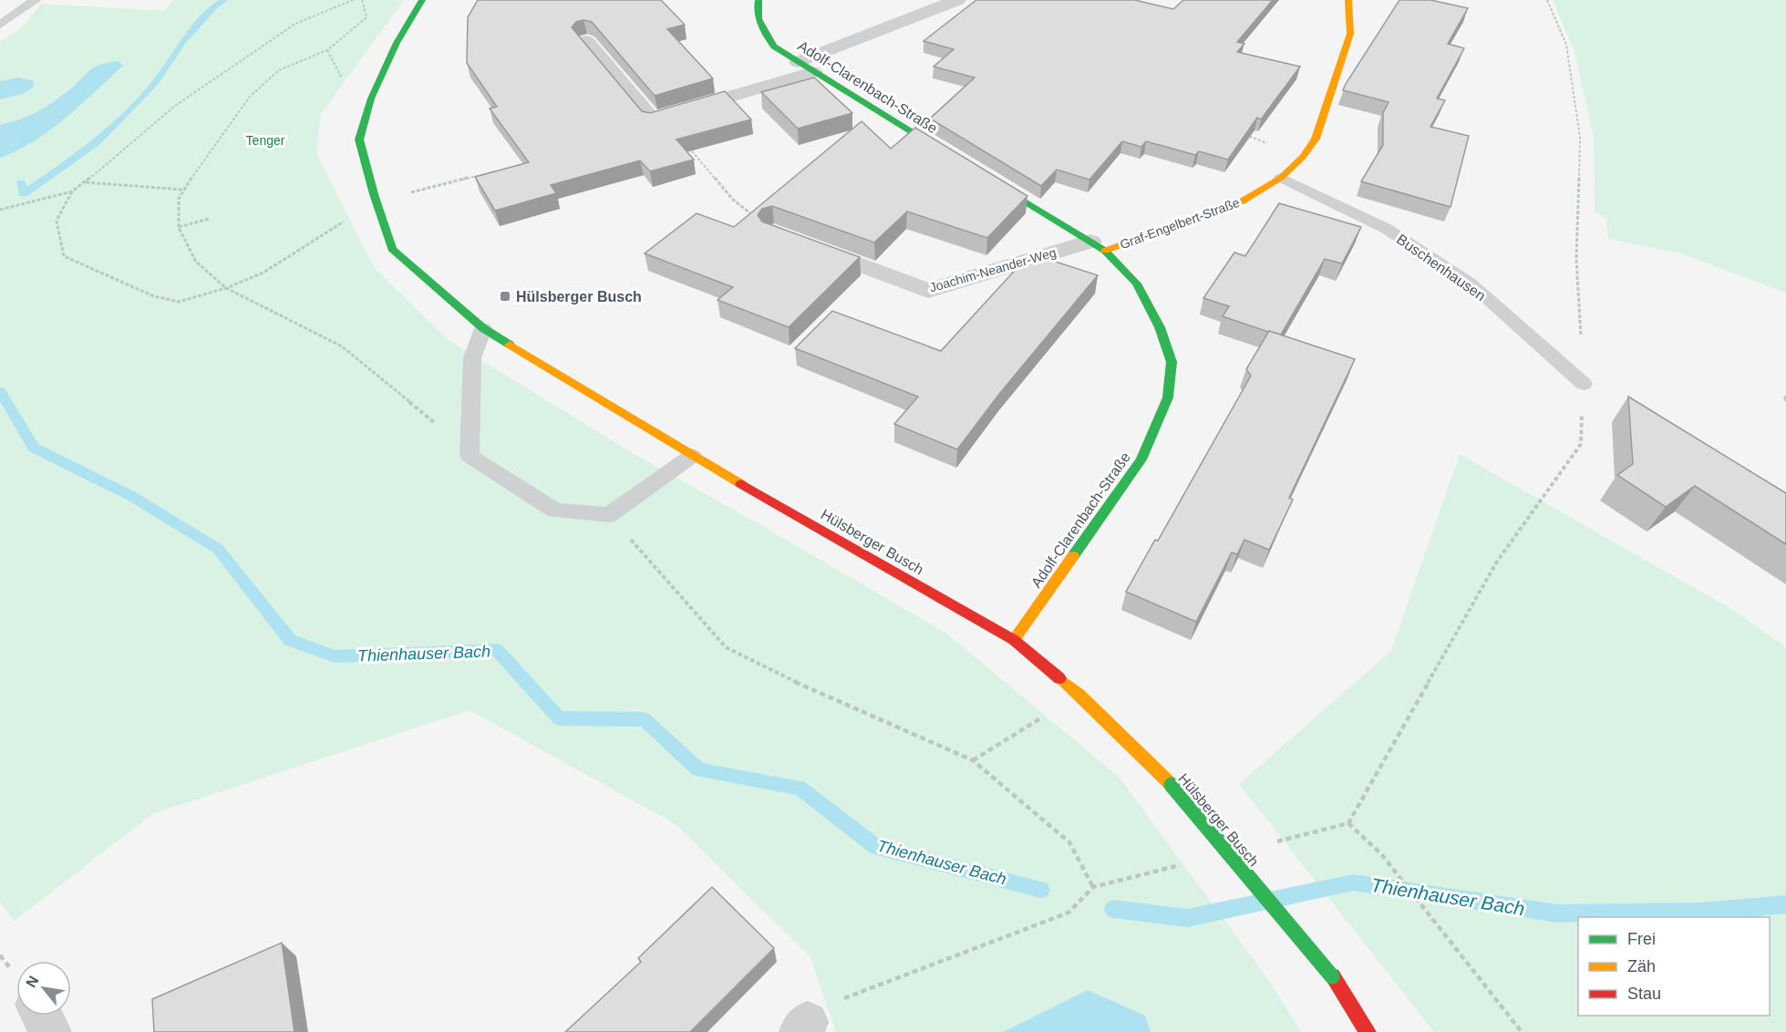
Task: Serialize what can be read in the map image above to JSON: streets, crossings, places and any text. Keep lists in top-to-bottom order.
{
  "streets": {
    "street": [
      "Adolf-Clarenbach-Straße",
      "Graf-Engelbert-Straße",
      "Joachim-Neander-Weg",
      "Hülsberger Busch"
    ],
    "lane": ["Buschenhausen"]
  },
  "crossings": [
    ["Adolf-Clarenbach-Straße", "Graf-Engelbert-Straße"],
    ["Adolf-Clarenbach-Straße", "Joachim-Neander-Weg"],
    ["Adolf-Clarenbach-Straße", "Hülsberger Busch"],
    ["Graf-Engelbert-Straße", "Buschenhausen"],
    ["Graf-Engelbert-Straße", "Joachim-Neander-Weg"]
  ],
  "water": ["Thienhauser Bach"],
  "parks": ["Tenger"],
  "places": {
    "transit": ["Hülsberger Busch"]
  },
  "legend": ["Frei", "Zäh", "Stau"],
  "north": "top left"
}
